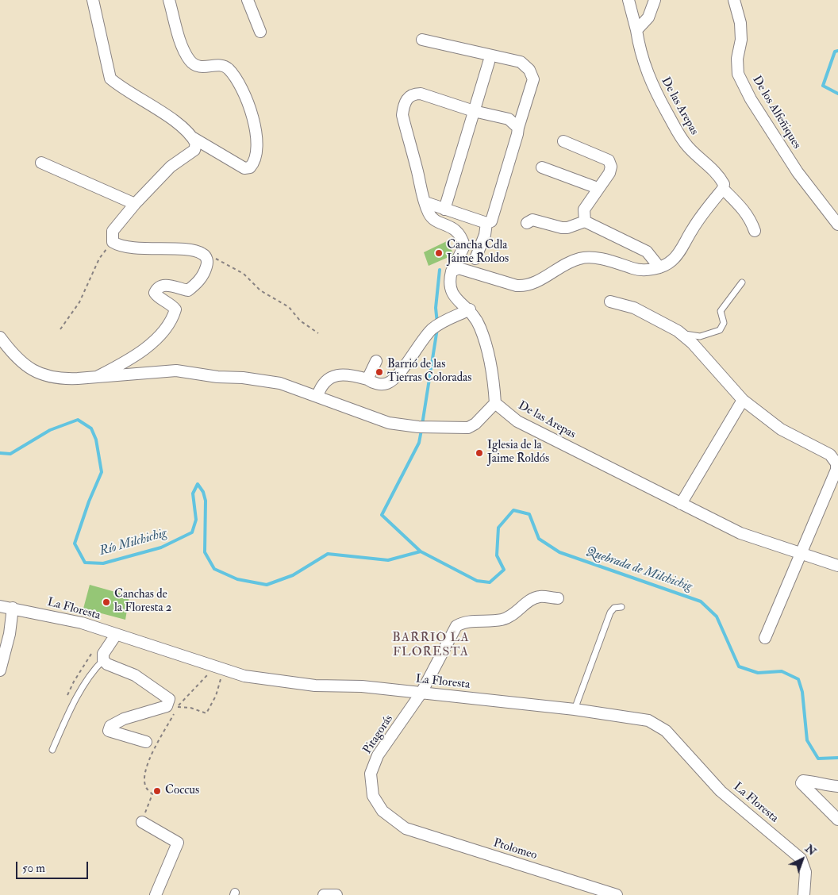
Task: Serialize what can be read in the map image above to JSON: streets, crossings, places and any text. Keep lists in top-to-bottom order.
{
  "streets": {
    "street": [
      "De las Arepas",
      "De los Alfeñiques",
      "La Floresta",
      "Pitagorás",
      "Ptolomeo"
    ]
  },
  "crossings": [
    ["La Floresta", "Pitagorás"],
    ["Pitagorás", "Ptolomeo"]
  ],
  "districts": ["BARRIO LA FLORESTA"],
  "water": ["Río Milchichig", "Quebrada de Milchichig"],
  "places": [
    "Cancha Cdla Jaime Roldos",
    "Barrió de las Tierras Coloradas",
    "Iglesia de la Jaime Roldós",
    "Canchas de la Floresta 2",
    "Coccus"
  ],
  "scale_bar": "50 m",
  "north": "top right"
}
